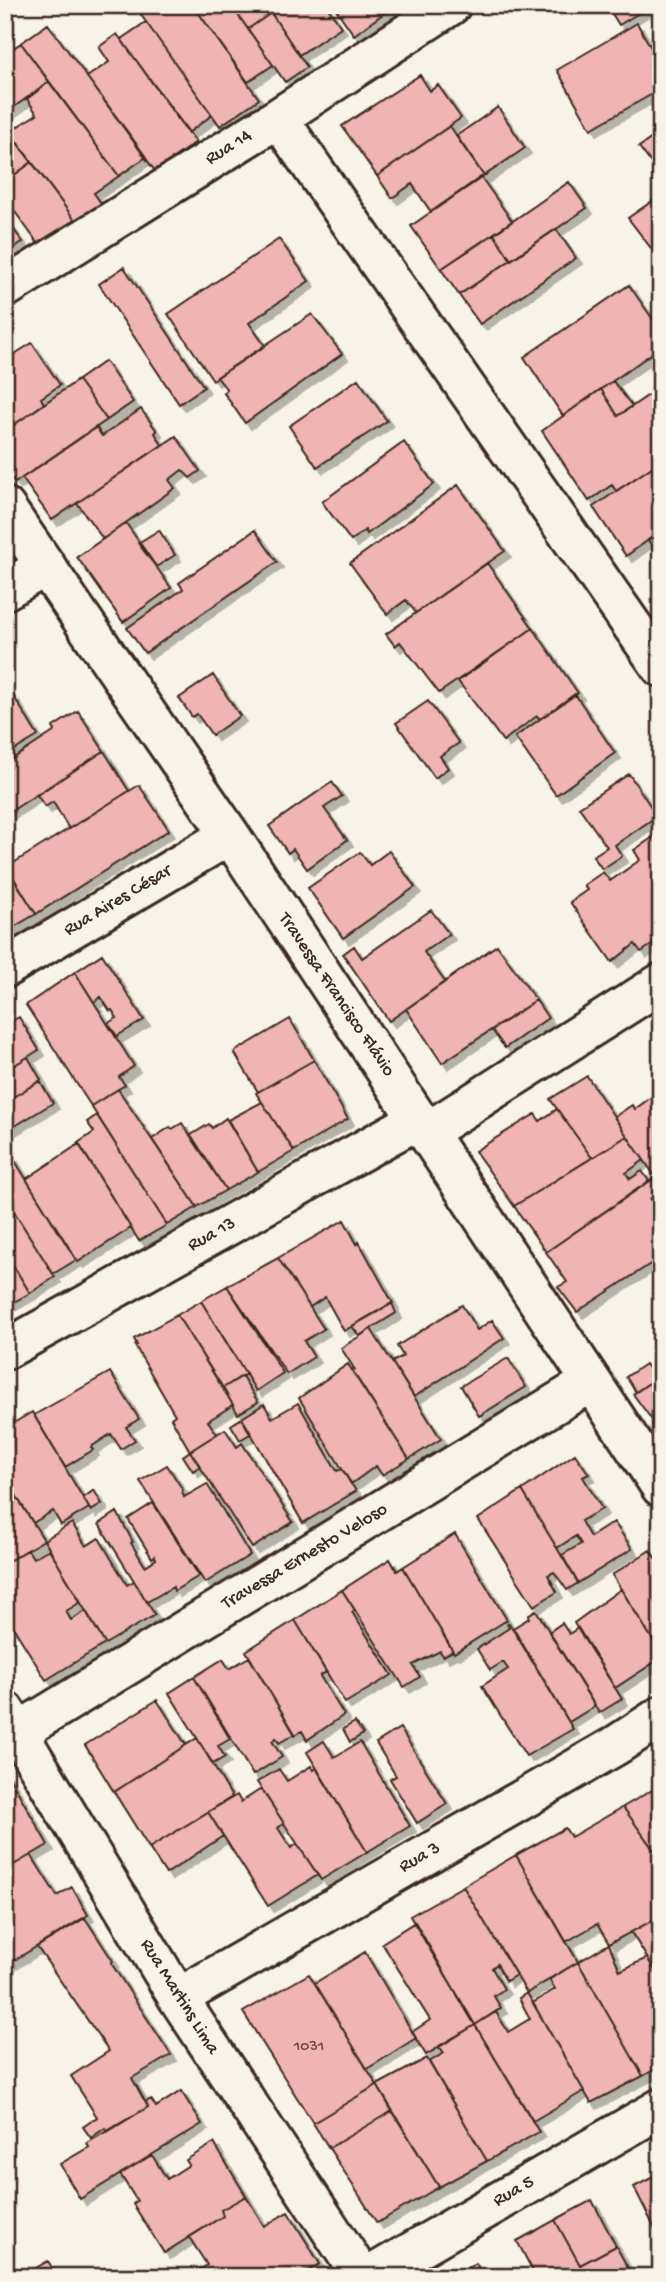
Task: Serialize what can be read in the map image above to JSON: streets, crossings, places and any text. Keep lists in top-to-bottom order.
{
  "streets": {
    "street": [
      "Rua 14",
      "Rua Aires César",
      "Travessa Francisco Flávio",
      "Rua 13",
      "Travessa Ernesto Veloso",
      "Rua 3",
      "Rua Martins Lima",
      "Rua 5"
    ]
  },
  "crossings": [
    ["Rua Aires César", "Travessa Francisco Flávio"],
    ["Travessa Francisco Flávio", "Rua 13"],
    ["Travessa Francisco Flávio", "Travessa Ernesto Veloso"],
    ["Travessa Ernesto Veloso", "Rua Martins Lima"],
    ["Rua 3", "Rua Martins Lima"]
  ],
  "house_numbers": ["1031"]
}
